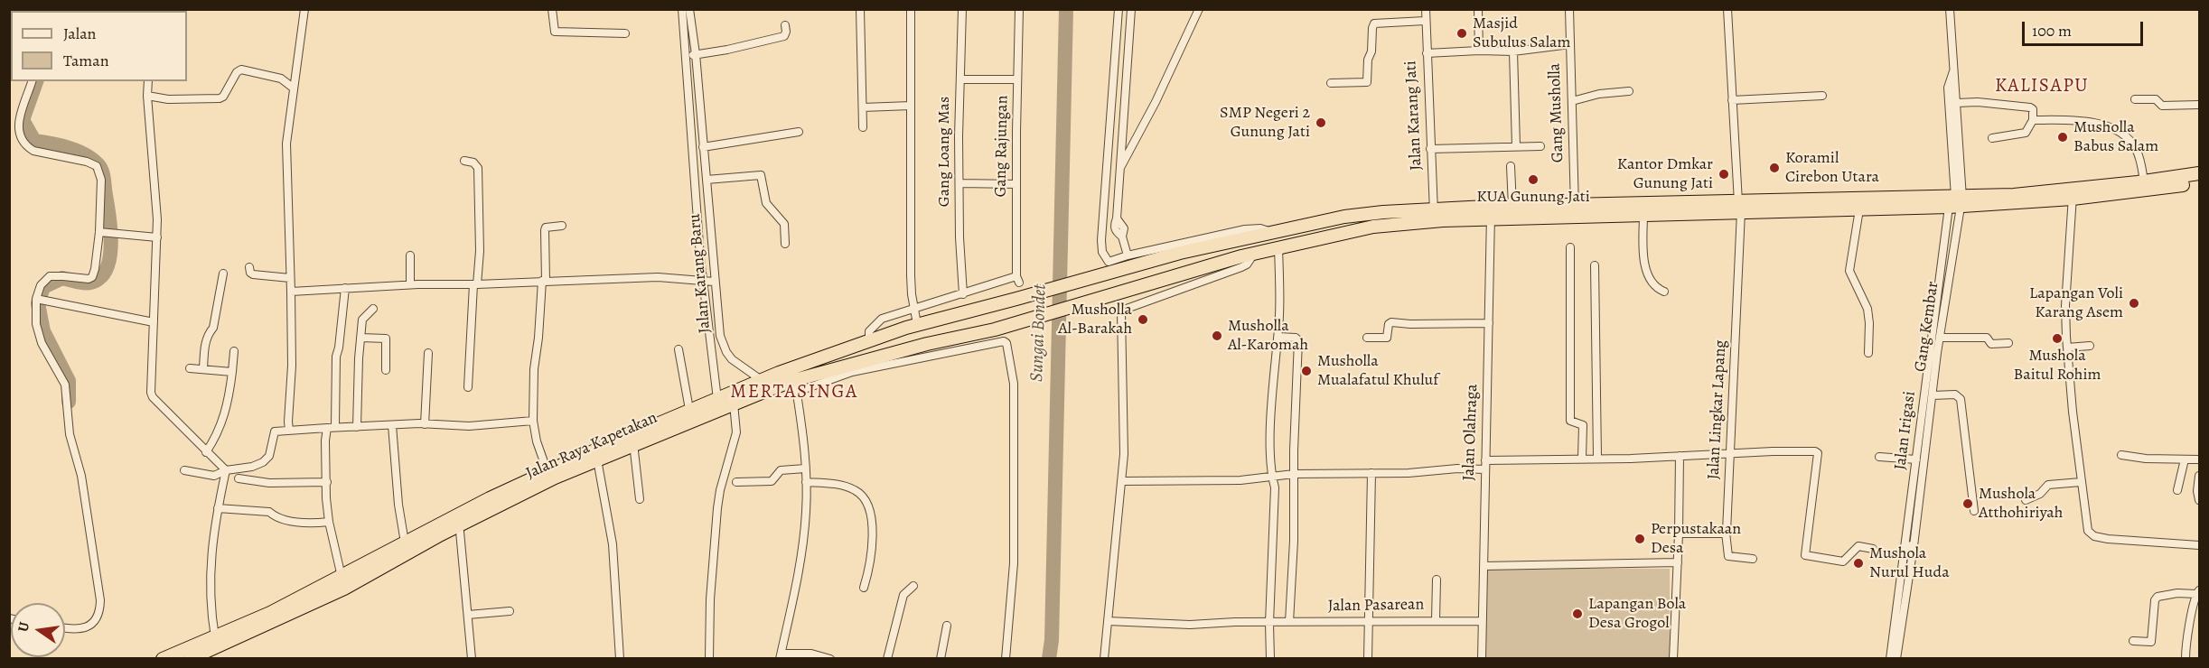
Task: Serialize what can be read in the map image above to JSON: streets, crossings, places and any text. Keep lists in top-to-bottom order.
{
  "streets": {
    "highway": ["Jalan Raya Kapetakan"],
    "street": [
      "Gang Musholla",
      "Jalan Karang Jati",
      "Gang Rajungan",
      "Gang Loang Mas",
      "Jalan Karang Baru",
      "Gang Kembar",
      "Jalan Lingkar Lapang",
      "Jalan Irigasi",
      "Jalan Olahraga",
      "Jalan Pasarean"
    ]
  },
  "crossings": [
    ["Jalan Karang Jati", "Jalan Raya Kapetakan"],
    ["Gang Rajungan", "Gang Loang Mas"],
    ["Jalan Karang Baru", "Jalan Raya Kapetakan"],
    ["Gang Kembar", "Jalan Irigasi"],
    ["Jalan Olahraga", "Jalan Pasarean"]
  ],
  "districts": ["KALISAPU", "MERTASINGA"],
  "water": ["Sungai Bondet"],
  "places": [
    "Masjid Subulus Salam",
    "SMP Negeri 2 Gunung Jati",
    "Musholla Babus Salam",
    "Koramil Cirebon Utara",
    "Kantor Dmkar Gunung Jati",
    "KUA Gunung Jati",
    "Lapangan Voli Karang Asem",
    "Musholla Al-Barakah",
    "Musholla Al-Karomah",
    "Mushola Baitul Rohim",
    "Musholla Mualafatul Khuluf",
    "Mushola Atthohiriyah",
    "Perpustakaan Desa",
    "Mushola Nurul Huda",
    "Lapangan Bola Desa Grogol"
  ],
  "legend": ["Jalan", "Taman"],
  "scale_bar": "100 m",
  "north": "left"
}
